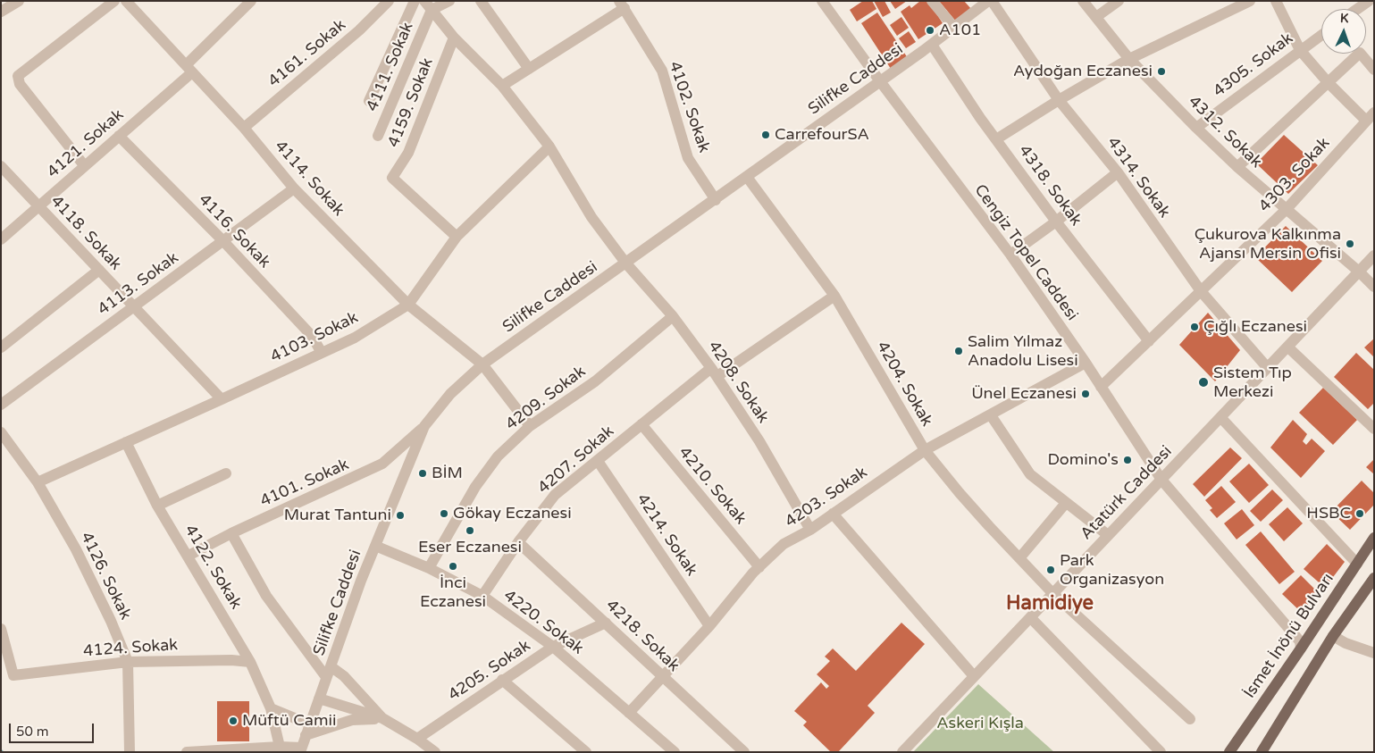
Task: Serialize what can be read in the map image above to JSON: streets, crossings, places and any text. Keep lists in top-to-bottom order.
{
  "streets": {
    "main road": ["İsmet İnönü Bulvarı"],
    "street": [
      "4161. Sokak",
      "4305. Sokak",
      "4111. Sokak",
      "Silifke Caddesi",
      "4159. Sokak",
      "4102. Sokak",
      "4312. Sokak",
      "4121. Sokak",
      "4303. Sokak",
      "4314. Sokak",
      "4114. Sokak",
      "4318. Sokak",
      "4116. Sokak",
      "4118. Sokak",
      "Cengiz Topel Caddesi",
      "4113. Sokak",
      "4103. Sokak",
      "4208. Sokak",
      "4204. Sokak",
      "4209. Sokak",
      "4207. Sokak",
      "4101. Sokak",
      "4210. Sokak",
      "Atatürk Caddesi",
      "4203. Sokak",
      "4214. Sokak",
      "4122. Sokak",
      "4126. Sokak",
      "4220. Sokak",
      "4218. Sokak",
      "4124. Sokak",
      "4205. Sokak"
    ]
  },
  "crossings": [
    ["4161. Sokak", "4114. Sokak"],
    ["4305. Sokak", "4312. Sokak"],
    ["4111. Sokak", "4208. Sokak"],
    ["Silifke Caddesi", "4102. Sokak"],
    ["Silifke Caddesi", "4114. Sokak"],
    ["Silifke Caddesi", "4318. Sokak"],
    ["Silifke Caddesi", "Cengiz Topel Caddesi"],
    ["Silifke Caddesi", "4208. Sokak"],
    ["Silifke Caddesi", "4204. Sokak"],
    ["Silifke Caddesi", "4101. Sokak"],
    ["Silifke Caddesi", "4220. Sokak"],
    ["4159. Sokak", "4103. Sokak"],
    ["4159. Sokak", "4208. Sokak"],
    ["4312. Sokak", "4303. Sokak"],
    ["4312. Sokak", "Atatürk Caddesi"],
    ["4121. Sokak", "4114. Sokak"],
    ["4121. Sokak", "4116. Sokak"],
    ["4121. Sokak", "4118. Sokak"],
    ["4303. Sokak", "4314. Sokak"],
    ["4303. Sokak", "4318. Sokak"],
    ["4303. Sokak", "Cengiz Topel Caddesi"],
    ["4314. Sokak", "Atatürk Caddesi"],
    ["4114. Sokak", "4113. Sokak"],
    ["4114. Sokak", "4103. Sokak"],
    ["4114. Sokak", "4209. Sokak"],
    ["4116. Sokak", "4113. Sokak"],
    ["4116. Sokak", "4103. Sokak"],
    ["4118. Sokak", "4113. Sokak"],
    ["4118. Sokak", "4103. Sokak"],
    ["Cengiz Topel Caddesi", "Atatürk Caddesi"],
    ["Cengiz Topel Caddesi", "4203. Sokak"],
    ["Cengiz Topel Caddesi", "İsmet İnönü Bulvarı"],
    ["4103. Sokak", "4208. Sokak"],
    ["4103. Sokak", "4122. Sokak"],
    ["4103. Sokak", "4126. Sokak"],
    ["4208. Sokak", "4209. Sokak"],
    ["4208. Sokak", "4207. Sokak"],
    ["4208. Sokak", "4203. Sokak"],
    ["4204. Sokak", "4207. Sokak"],
    ["4204. Sokak", "Atatürk Caddesi"],
    ["4204. Sokak", "4203. Sokak"],
    ["4209. Sokak", "4220. Sokak"],
    ["4207. Sokak", "4210. Sokak"],
    ["4207. Sokak", "4214. Sokak"],
    ["4207. Sokak", "4220. Sokak"],
    ["4207. Sokak", "4218. Sokak"],
    ["4101. Sokak", "4122. Sokak"],
    ["4210. Sokak", "4203. Sokak"],
    ["4203. Sokak", "4214. Sokak"],
    ["4203. Sokak", "4220. Sokak"],
    ["4203. Sokak", "4218. Sokak"],
    ["4122. Sokak", "4124. Sokak"],
    ["4126. Sokak", "4124. Sokak"],
    ["4220. Sokak", "4205. Sokak"],
    ["4218. Sokak", "4205. Sokak"]
  ],
  "districts": ["Hamidiye"],
  "parks": ["Askeri Kışla"],
  "places": [
    "A101",
    "Aydoğan Eczanesi",
    "CarrefourSA",
    "Çukurova Kalkınma Ajansı Mersin Ofisi",
    "Çığlı Eczanesi",
    "Salim Yılmaz Anadolu Lisesi",
    "Sistem Tıp Merkezi",
    "Ünel Eczanesi",
    "Domino's",
    "BİM",
    "Gökay Eczanesi",
    "HSBC",
    "Murat Tantuni",
    "Eser Eczanesi",
    "İnci Eczanesi",
    "Park Organizasyon",
    "Müftü Camii"
  ],
  "scale_bar": "50 m",
  "north": "top"
}
